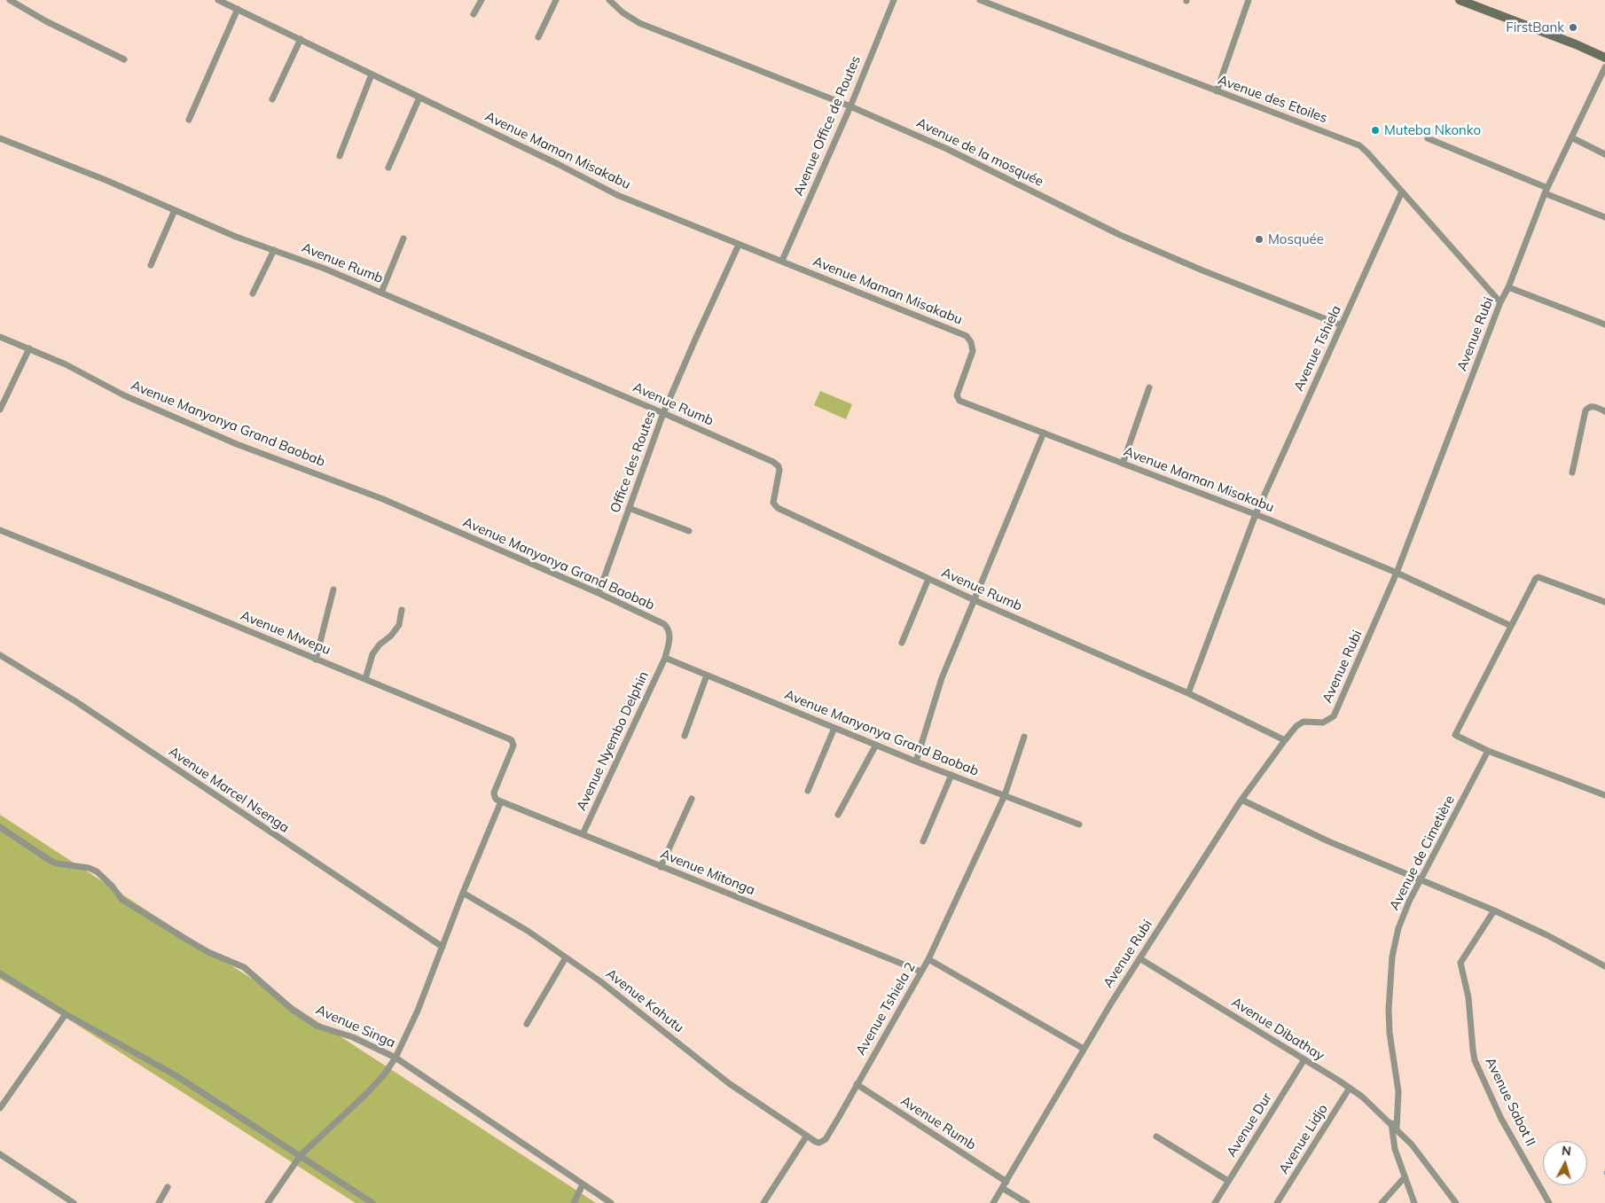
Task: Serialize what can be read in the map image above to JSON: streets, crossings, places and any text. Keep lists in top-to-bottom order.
{
  "streets": {
    "street": [
      "Avenue des Etoiles",
      "Avenue Office de Routes",
      "Avenue Maman Misakabu",
      "Avenue de la mosquée",
      "Avenue Rumb",
      "Avenue Rubi",
      "Avenue Tshiela",
      "Avenue Manyonya Grand Baobab",
      "Office des Routes",
      "Avenue Mwepu",
      "Avenue Nyembo Delphin",
      "Avenue Marcel Nsenga",
      "Avenue de Cimetière",
      "Avenue Mitonga",
      "Avenue Kahutu",
      "Avenue Tshiela 2",
      "Avenue Singa",
      "Avenue Dibathay",
      "Avenue Sabot II",
      "Avenue Dur",
      "Avenue Lidjo"
    ]
  },
  "crossings": [
    ["Avenue des Etoiles", "Avenue Rubi"],
    ["Avenue des Etoiles", "Avenue Tshiela"],
    ["Avenue Office de Routes", "Avenue Maman Misakabu"],
    ["Avenue Office de Routes", "Avenue de la mosquée"],
    ["Avenue Maman Misakabu", "Avenue Rubi"],
    ["Avenue Maman Misakabu", "Avenue Tshiela"],
    ["Avenue Maman Misakabu", "Office des Routes"],
    ["Avenue de la mosquée", "Avenue Tshiela"],
    ["Avenue Rumb", "Avenue Rubi"],
    ["Avenue Rumb", "Avenue Tshiela"],
    ["Avenue Rumb", "Office des Routes"],
    ["Avenue Rumb", "Avenue Tshiela 2"],
    ["Avenue Rubi", "Avenue Dibathay"],
    ["Avenue Manyonya Grand Baobab", "Office des Routes"],
    ["Avenue Manyonya Grand Baobab", "Avenue Nyembo Delphin"],
    ["Avenue Manyonya Grand Baobab", "Avenue Tshiela 2"],
    ["Avenue Mwepu", "Avenue Mitonga"],
    ["Avenue Nyembo Delphin", "Avenue Mitonga"],
    ["Avenue de Cimetière", "Avenue Dibathay"],
    ["Avenue Mitonga", "Avenue Tshiela 2"],
    ["Avenue Kahutu", "Avenue Tshiela 2"],
    ["Avenue Dibathay", "Avenue Dur"],
    ["Avenue Dibathay", "Avenue Lidjo"]
  ],
  "places": ["FirstBank", "Muteba Nkonko", "Mosquée"],
  "north": "top"
}
